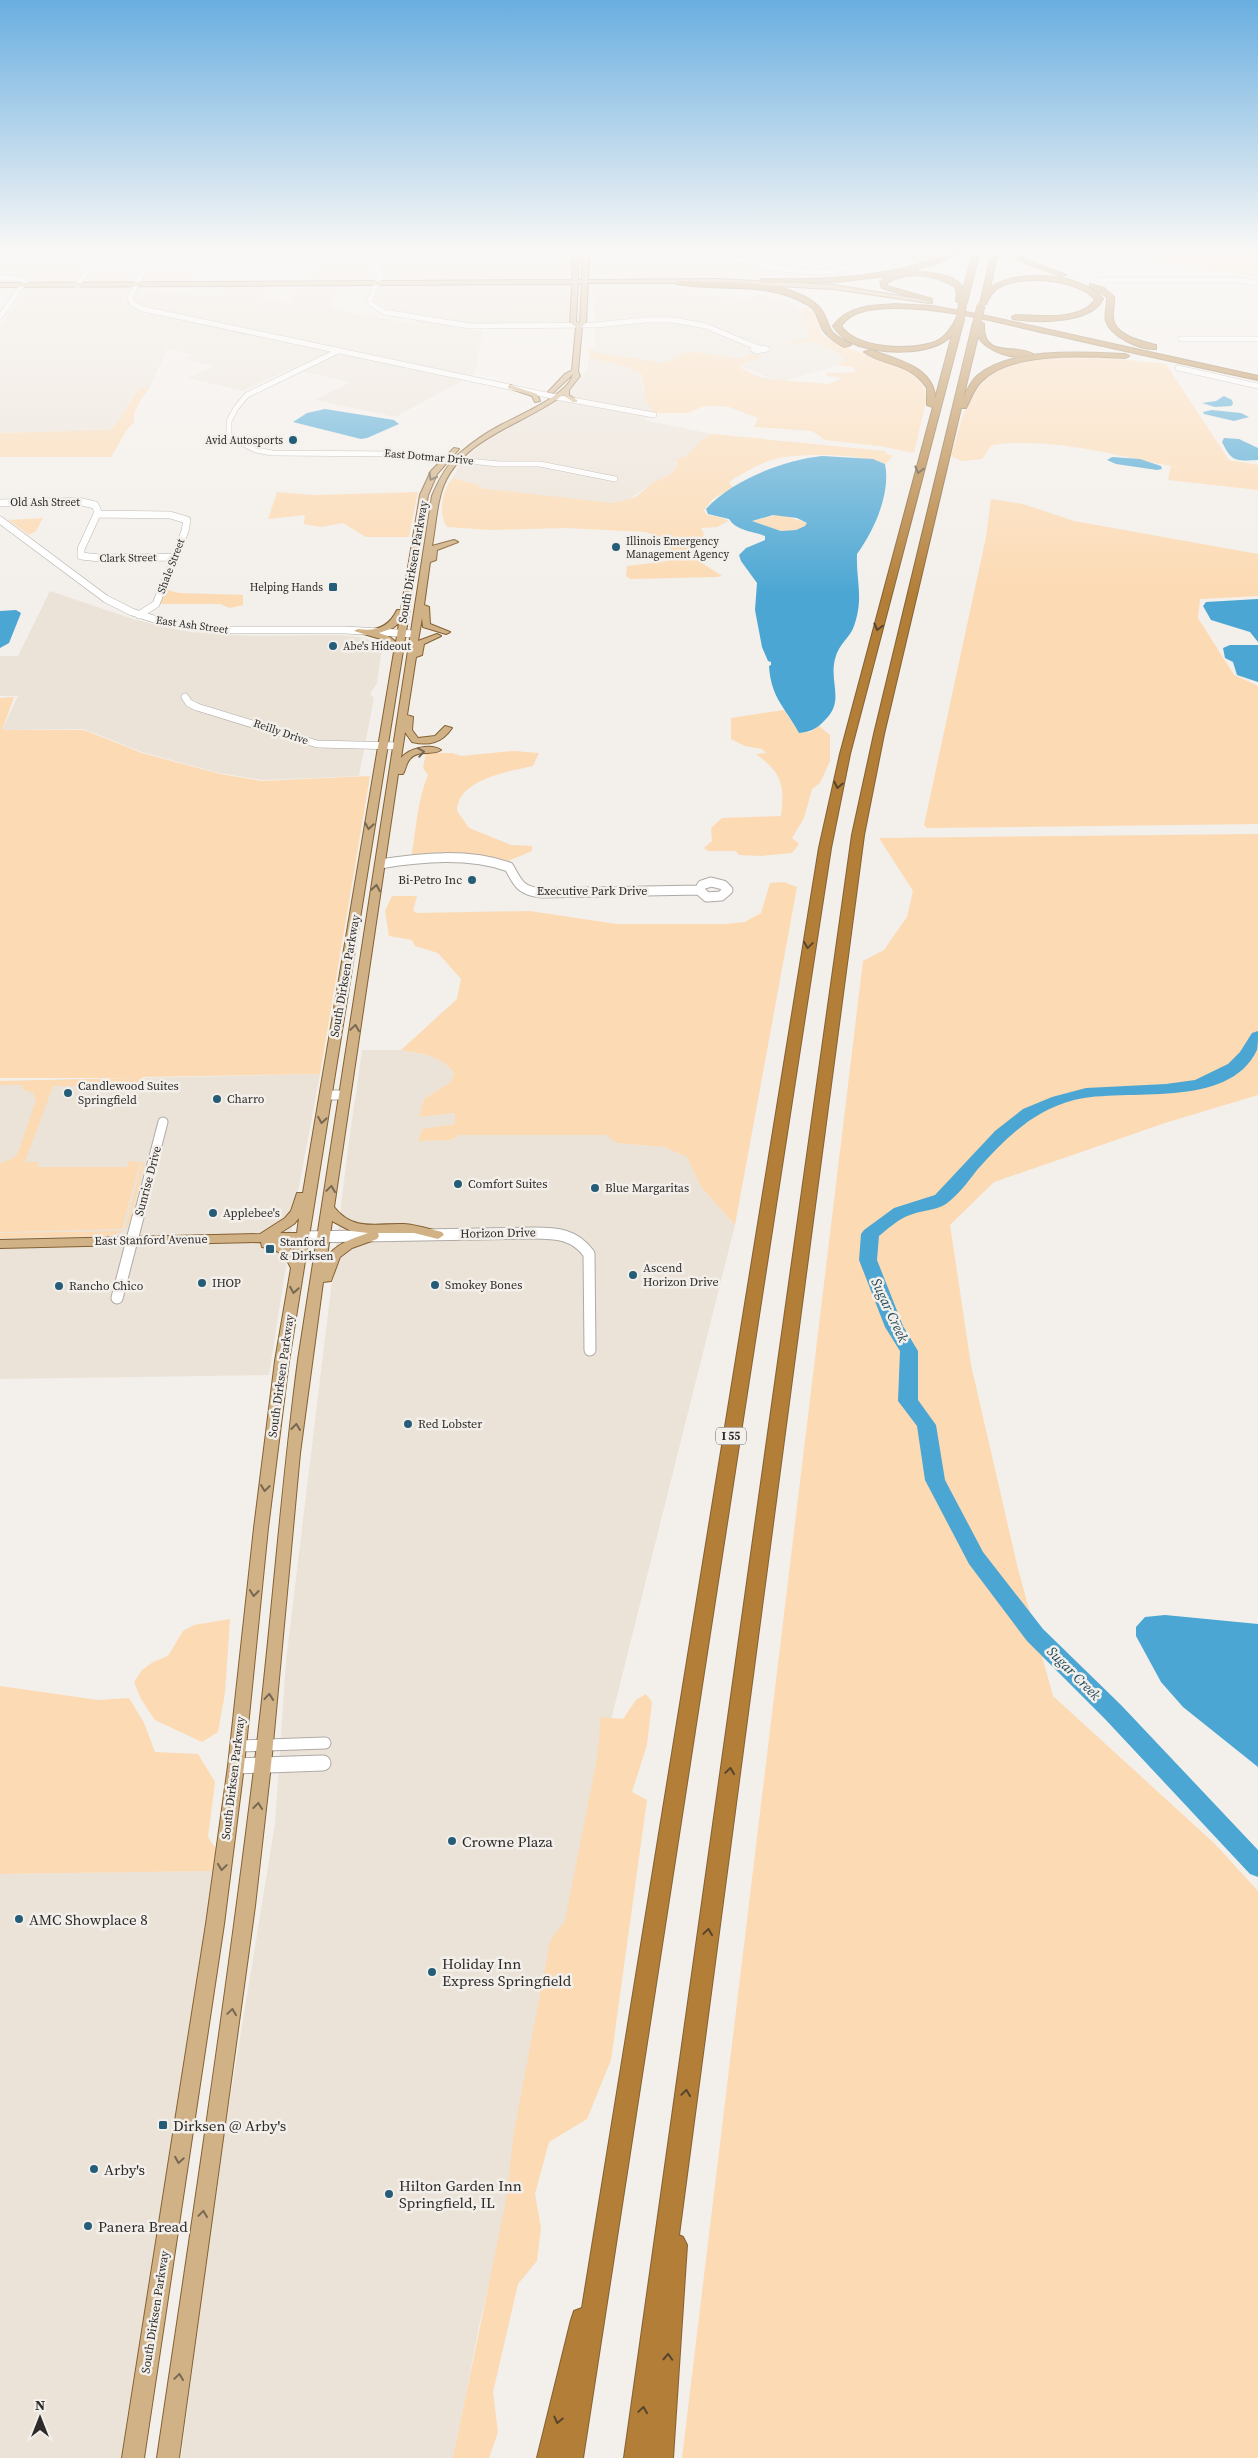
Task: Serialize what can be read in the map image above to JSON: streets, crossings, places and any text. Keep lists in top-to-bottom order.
{
  "streets": {
    "highway": ["I 55"],
    "main road": ["South Dirksen Parkway", "East Stanford Avenue"],
    "street": [
      "East Dotmar Drive",
      "Old Ash Street",
      "Clark Street",
      "Shale Street",
      "East Ash Street",
      "Reilly Drive",
      "Executive Park Drive",
      "Sunrise Drive",
      "Horizon Drive"
    ]
  },
  "crossings": [
    ["East Dotmar Drive", "South Dirksen Parkway"],
    ["Old Ash Street", "Clark Street"],
    ["Old Ash Street", "Shale Street"],
    ["Clark Street", "Shale Street"],
    ["South Dirksen Parkway", "East Ash Street"],
    ["South Dirksen Parkway", "Reilly Drive"],
    ["South Dirksen Parkway", "Executive Park Drive"],
    ["South Dirksen Parkway", "Horizon Drive"],
    ["South Dirksen Parkway", "East Stanford Avenue"],
    ["Shale Street", "East Ash Street"],
    ["Sunrise Drive", "East Stanford Avenue"],
    ["Horizon Drive", "East Stanford Avenue"]
  ],
  "water": ["Sugar Creek"],
  "places": {
    "other": [
      "Avid Autosports",
      "Illinois Emergency Management Agency",
      "Abe's Hideout",
      "Bi-Petro Inc",
      "Candlewood Suites Springfield",
      "Charro",
      "Comfort Suites",
      "Blue Margaritas",
      "Applebee's",
      "Ascend Horizon Drive",
      "IHOP",
      "Smokey Bones",
      "Rancho Chico",
      "Red Lobster",
      "Crowne Plaza",
      "AMC Showplace 8",
      "Holiday Inn Express Springfield",
      "Arby's",
      "Hilton Garden Inn Springfield, IL",
      "Panera Bread"
    ],
    "transit": ["Helping Hands", "Stanford & Dirksen", "Dirksen @ Arby's"]
  },
  "north": "top"
}
